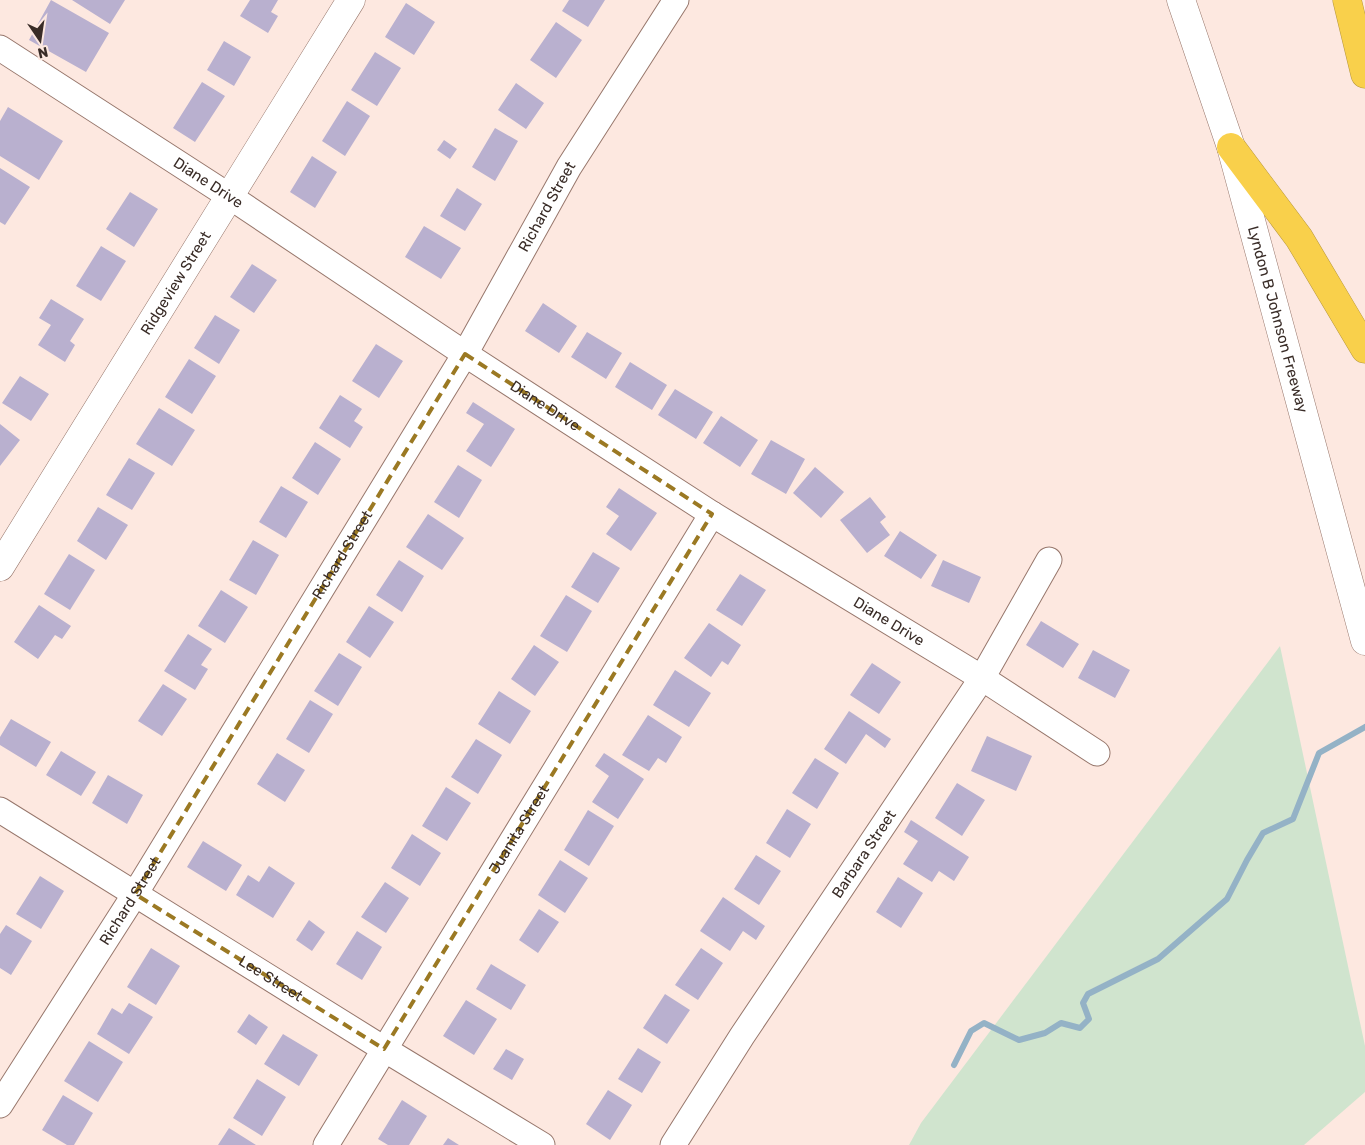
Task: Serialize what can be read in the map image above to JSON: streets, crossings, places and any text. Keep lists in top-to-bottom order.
{
  "streets": {
    "street": [
      "Diane Drive",
      "Richard Street",
      "Ridgeview Street",
      "Lyndon B Johnson Freeway",
      "Juanita Street",
      "Barbara Street",
      "Lee Street"
    ]
  },
  "crossings": [
    ["Diane Drive", "Richard Street"],
    ["Diane Drive", "Ridgeview Street"],
    ["Diane Drive", "Juanita Street"],
    ["Diane Drive", "Barbara Street"],
    ["Richard Street", "Lee Street"],
    ["Juanita Street", "Lee Street"]
  ],
  "north": "bottom"
}
